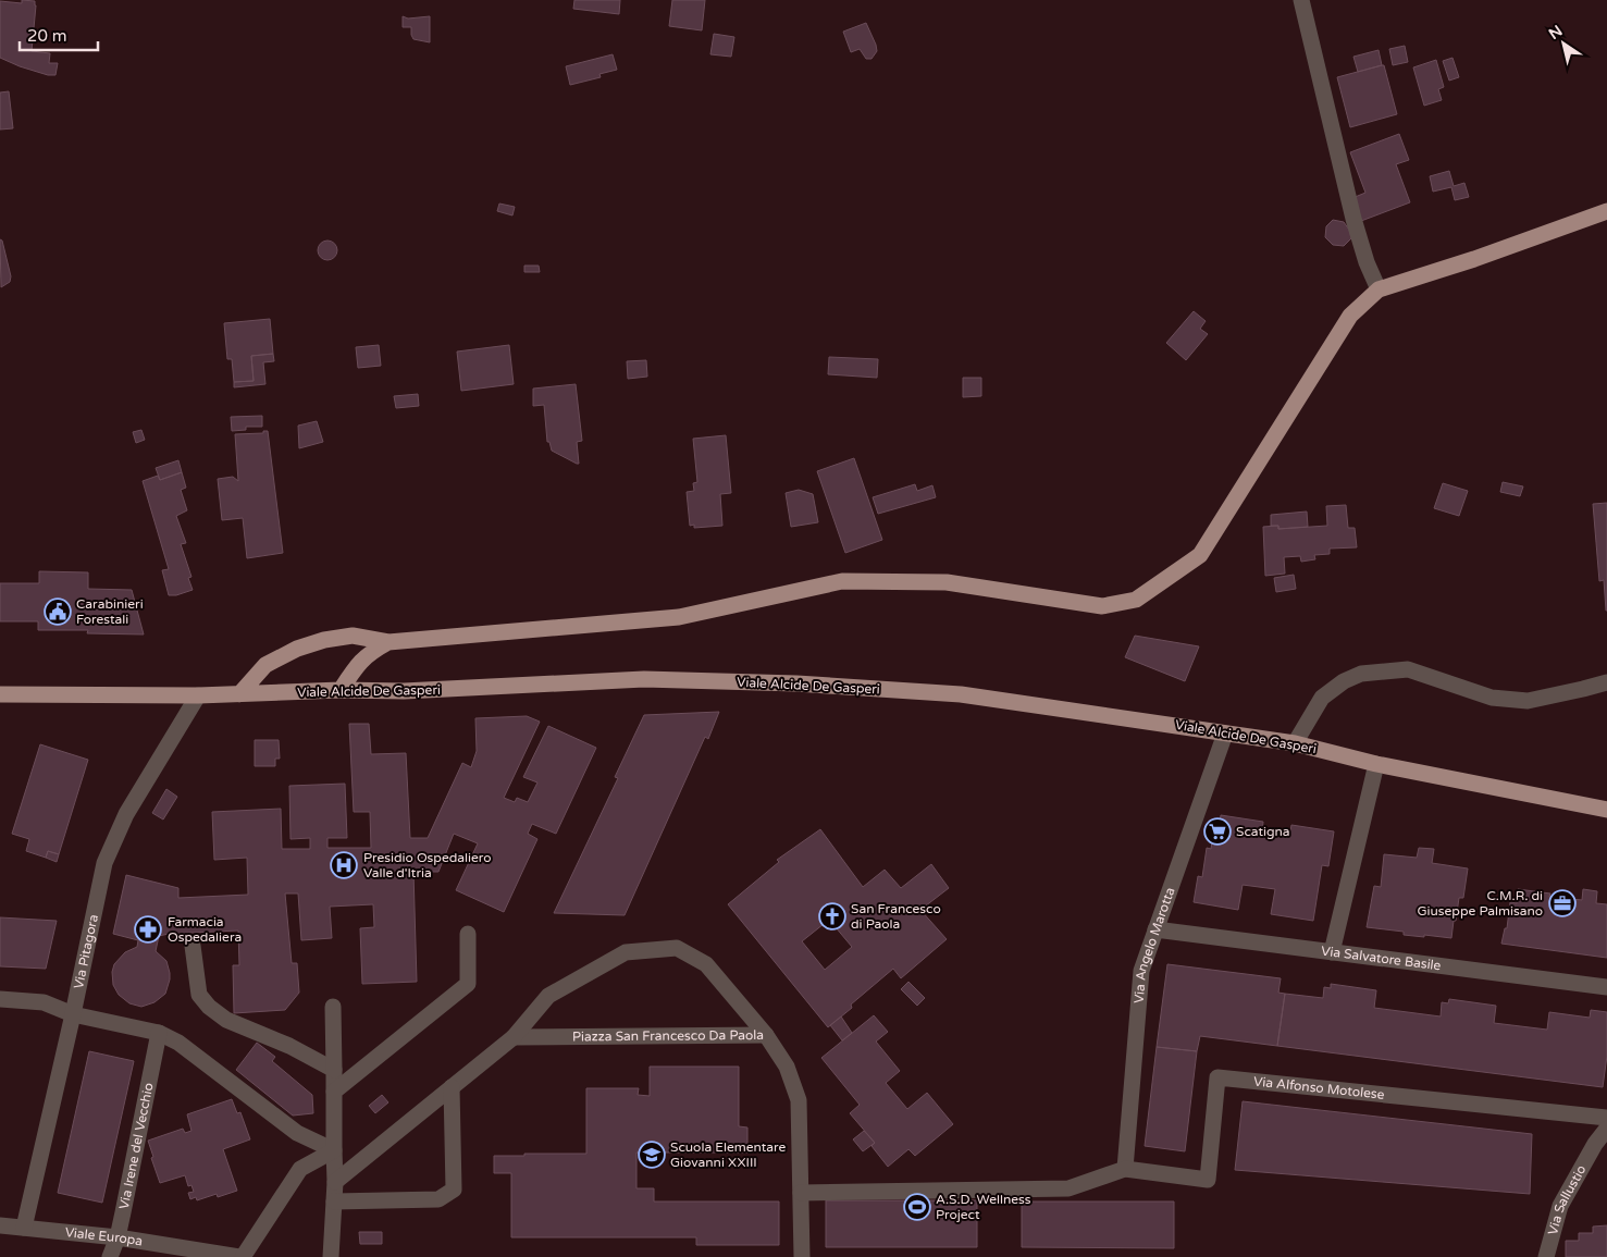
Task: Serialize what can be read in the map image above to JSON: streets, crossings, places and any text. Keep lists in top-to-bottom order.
{
  "streets": {
    "main road": ["Viale Alcide De Gasperi"],
    "street": [
      "Via Angelo Marotta",
      "Via Pitagora",
      "Via Salvatore Basile",
      "Piazza San Francesco Da Paola",
      "Via Alfonso Motolese",
      "Via Irene del Vecchio",
      "Via Sallustio",
      "Viale Europa"
    ]
  },
  "crossings": [
    ["Viale Alcide De Gasperi", "Via Angelo Marotta"],
    ["Viale Alcide De Gasperi", "Via Pitagora"],
    ["Via Angelo Marotta", "Via Salvatore Basile"],
    ["Via Angelo Marotta", "Via Alfonso Motolese"],
    ["Via Pitagora", "Viale Europa"],
    ["Via Irene del Vecchio", "Viale Europa"]
  ],
  "places": {
    "public building": ["Carabinieri Forestali"],
    "supermarket": ["Scatigna"],
    "hospital": ["Presidio Ospedaliero Valle d'Itria"],
    "office": ["C.M.R. di Giuseppe Palmisano"],
    "church": ["San Francesco di Paola"],
    "pharmacy": ["Farmacia Ospedaliera"],
    "school or university": ["Scuola Elementare Giovanni XXIII"],
    "sports": ["A.S.D. Wellness Project"]
  },
  "scale_bar": "20 m",
  "north": "top left"
}
